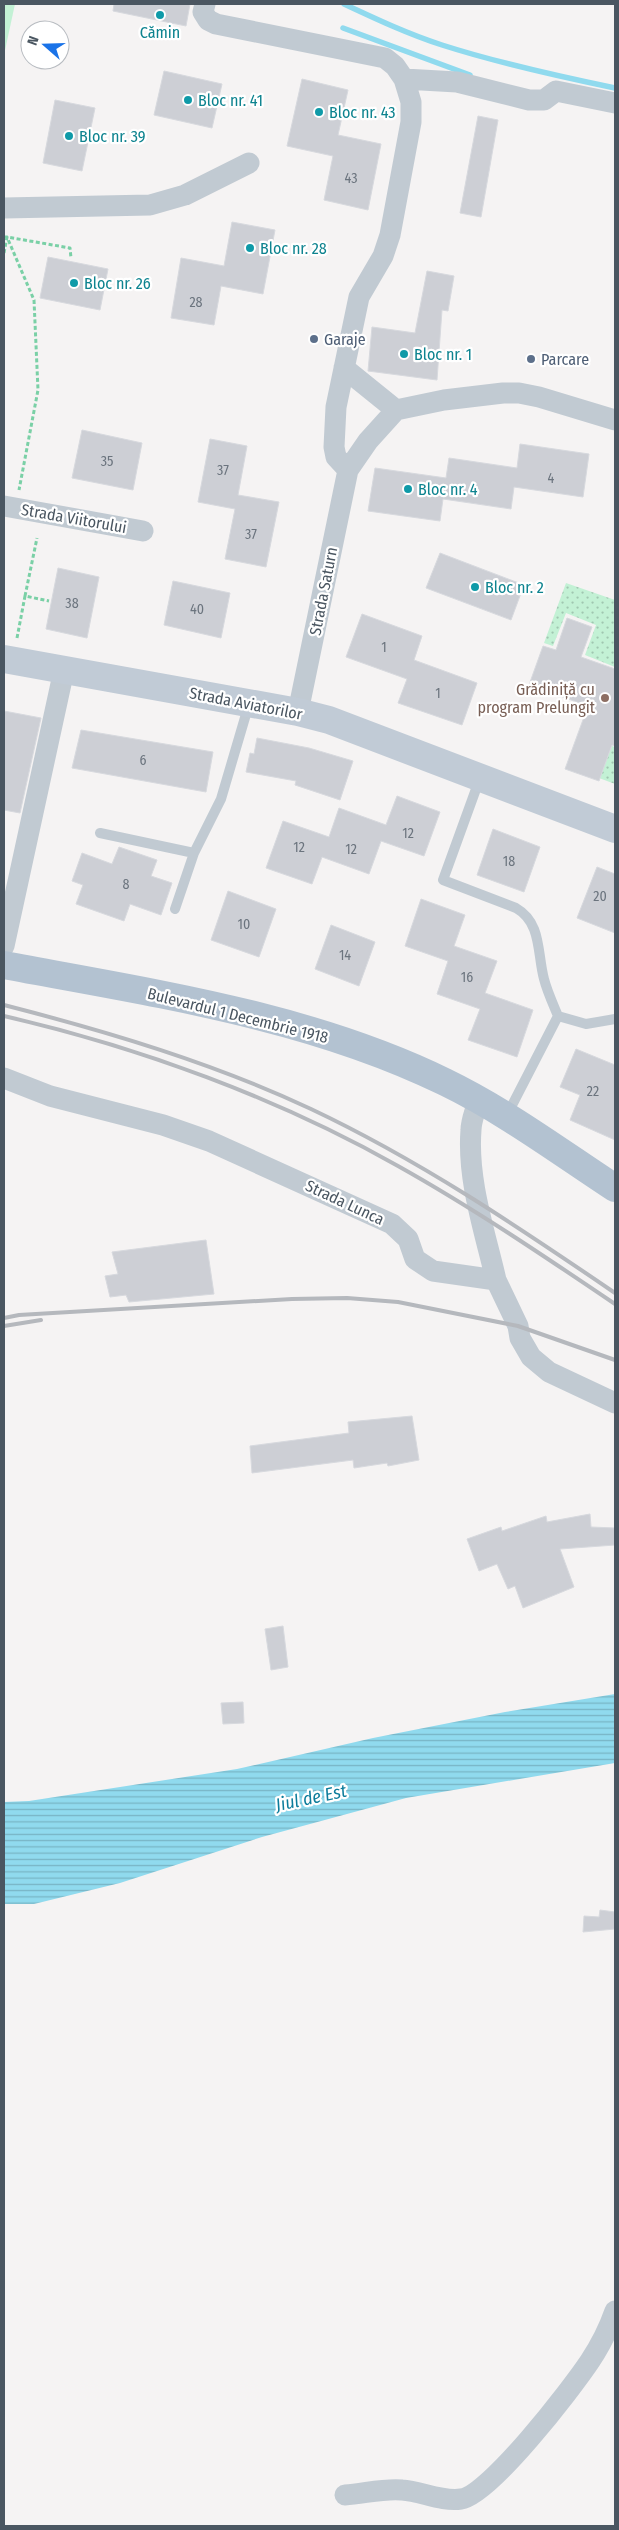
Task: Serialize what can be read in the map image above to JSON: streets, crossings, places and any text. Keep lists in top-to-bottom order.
{
  "streets": {
    "main road": ["Bulevardul 1 Decembrie 1918"],
    "street": [
      "Strada Viitorului",
      "Strada Saturn",
      "Strada Aviatorilor",
      "Strada Lunca"
    ]
  },
  "crossings": [
    ["Strada Saturn", "Strada Aviatorilor"]
  ],
  "water": ["Jiul de Est"],
  "places": [
    "Cămin",
    "Bloc nr. 41",
    "Bloc nr. 43",
    "Bloc nr. 39",
    "Bloc nr. 28",
    "Bloc nr. 26",
    "Garaje",
    "Bloc nr. 1",
    "Parcare",
    "Bloc nr. 4",
    "Bloc nr. 2",
    "Grădiniță cu program Prelungit"
  ],
  "house_numbers": [
    "43",
    "28",
    "35",
    "37",
    "4",
    "37",
    "38",
    "40",
    "1",
    "1",
    "6",
    "12",
    "12",
    "12",
    "18",
    "8",
    "20",
    "10",
    "14",
    "16",
    "22"
  ],
  "north": "left"
}
